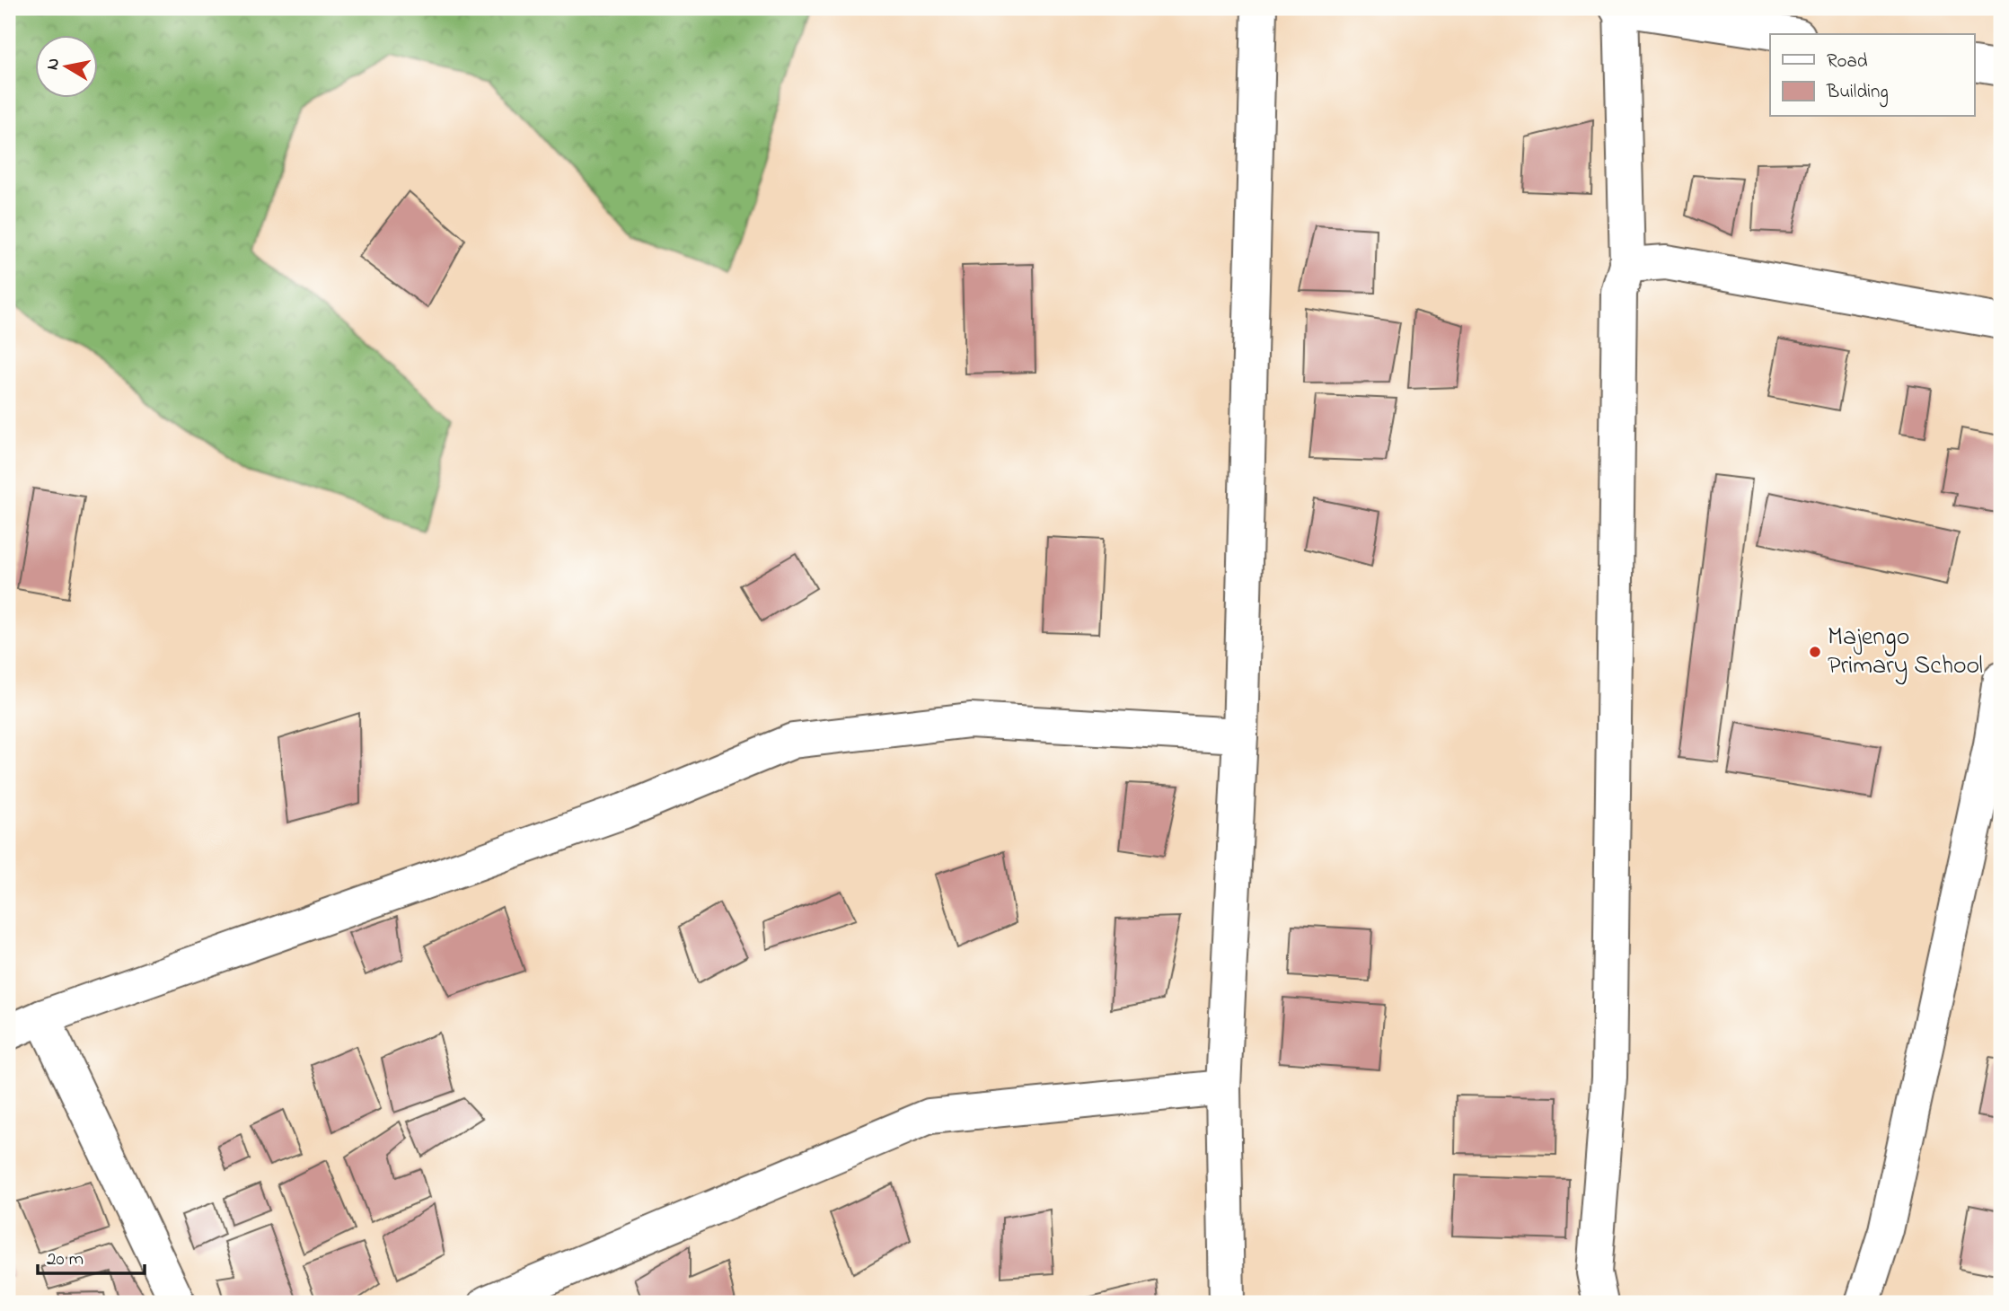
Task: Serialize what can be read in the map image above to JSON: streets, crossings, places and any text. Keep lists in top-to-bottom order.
{
  "places": ["Majengo Primary School"],
  "legend": ["Road", "Building"],
  "scale_bar": "20 m",
  "north": "left"
}
